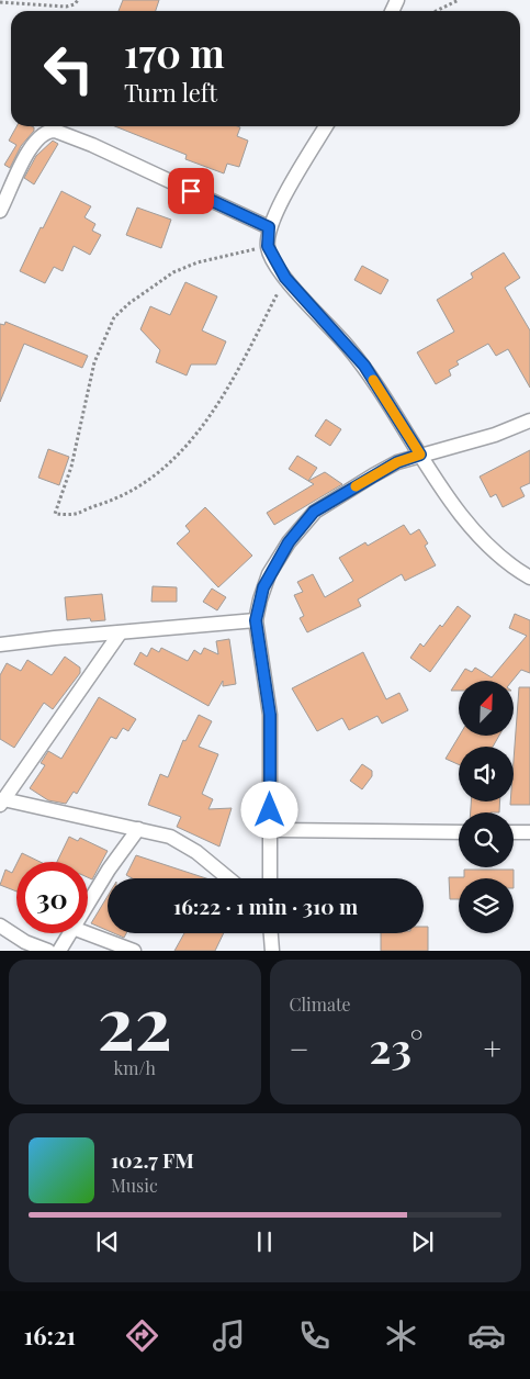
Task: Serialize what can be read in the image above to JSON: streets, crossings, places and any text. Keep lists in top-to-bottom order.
{
  "north": "top right",
  "page": {
    "turn": ["170 m", "Turn left"],
    "limit": "30",
    "trip": "16:22 · 1 min · 310 m",
    "tile": [
      ["22", "km/h"],
      "Climate"
    ],
    "heat": ["−", "23°", "+"],
    "song": ["102.7 FM", "Music"],
    "tabs": "16:21"
  }
}
